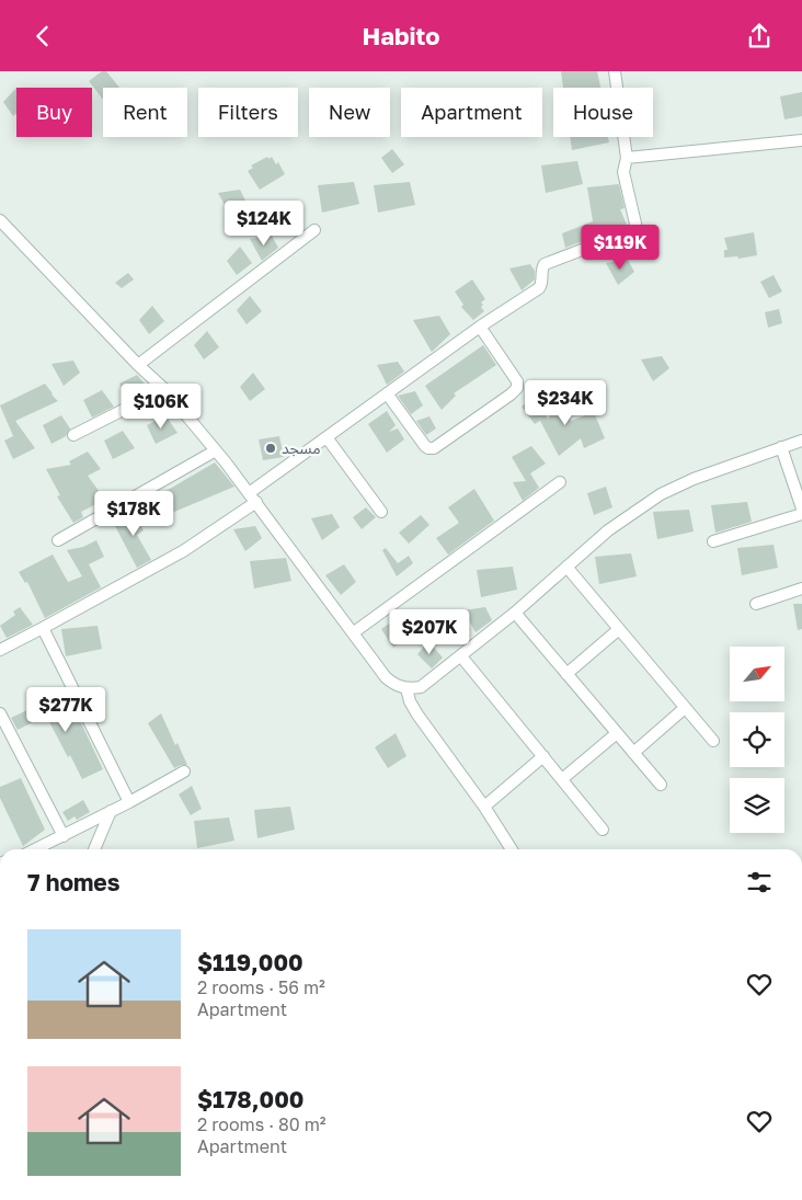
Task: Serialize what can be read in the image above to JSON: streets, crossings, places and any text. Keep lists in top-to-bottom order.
{
  "places": ["مسجد"],
  "north": "top right",
  "page": {
    "header": "Habito",
    "chip": [
      "Buy",
      "Rent",
      "Filters",
      "New",
      "Apartment",
      "House"
    ],
    "price": [
      "$124K",
      "$119K",
      "$234K",
      "$106K",
      "$178K",
      "$207K",
      "$277K"
    ],
    "heading": "7 homes",
    "list": [
      {
        "name": "$119,000",
        "note": "2 rooms · 56 m² · Apartment"
      },
      {
        "name": "$178,000",
        "note": "2 rooms · 80 m² · Apartment"
      }
    ]
  }
}
